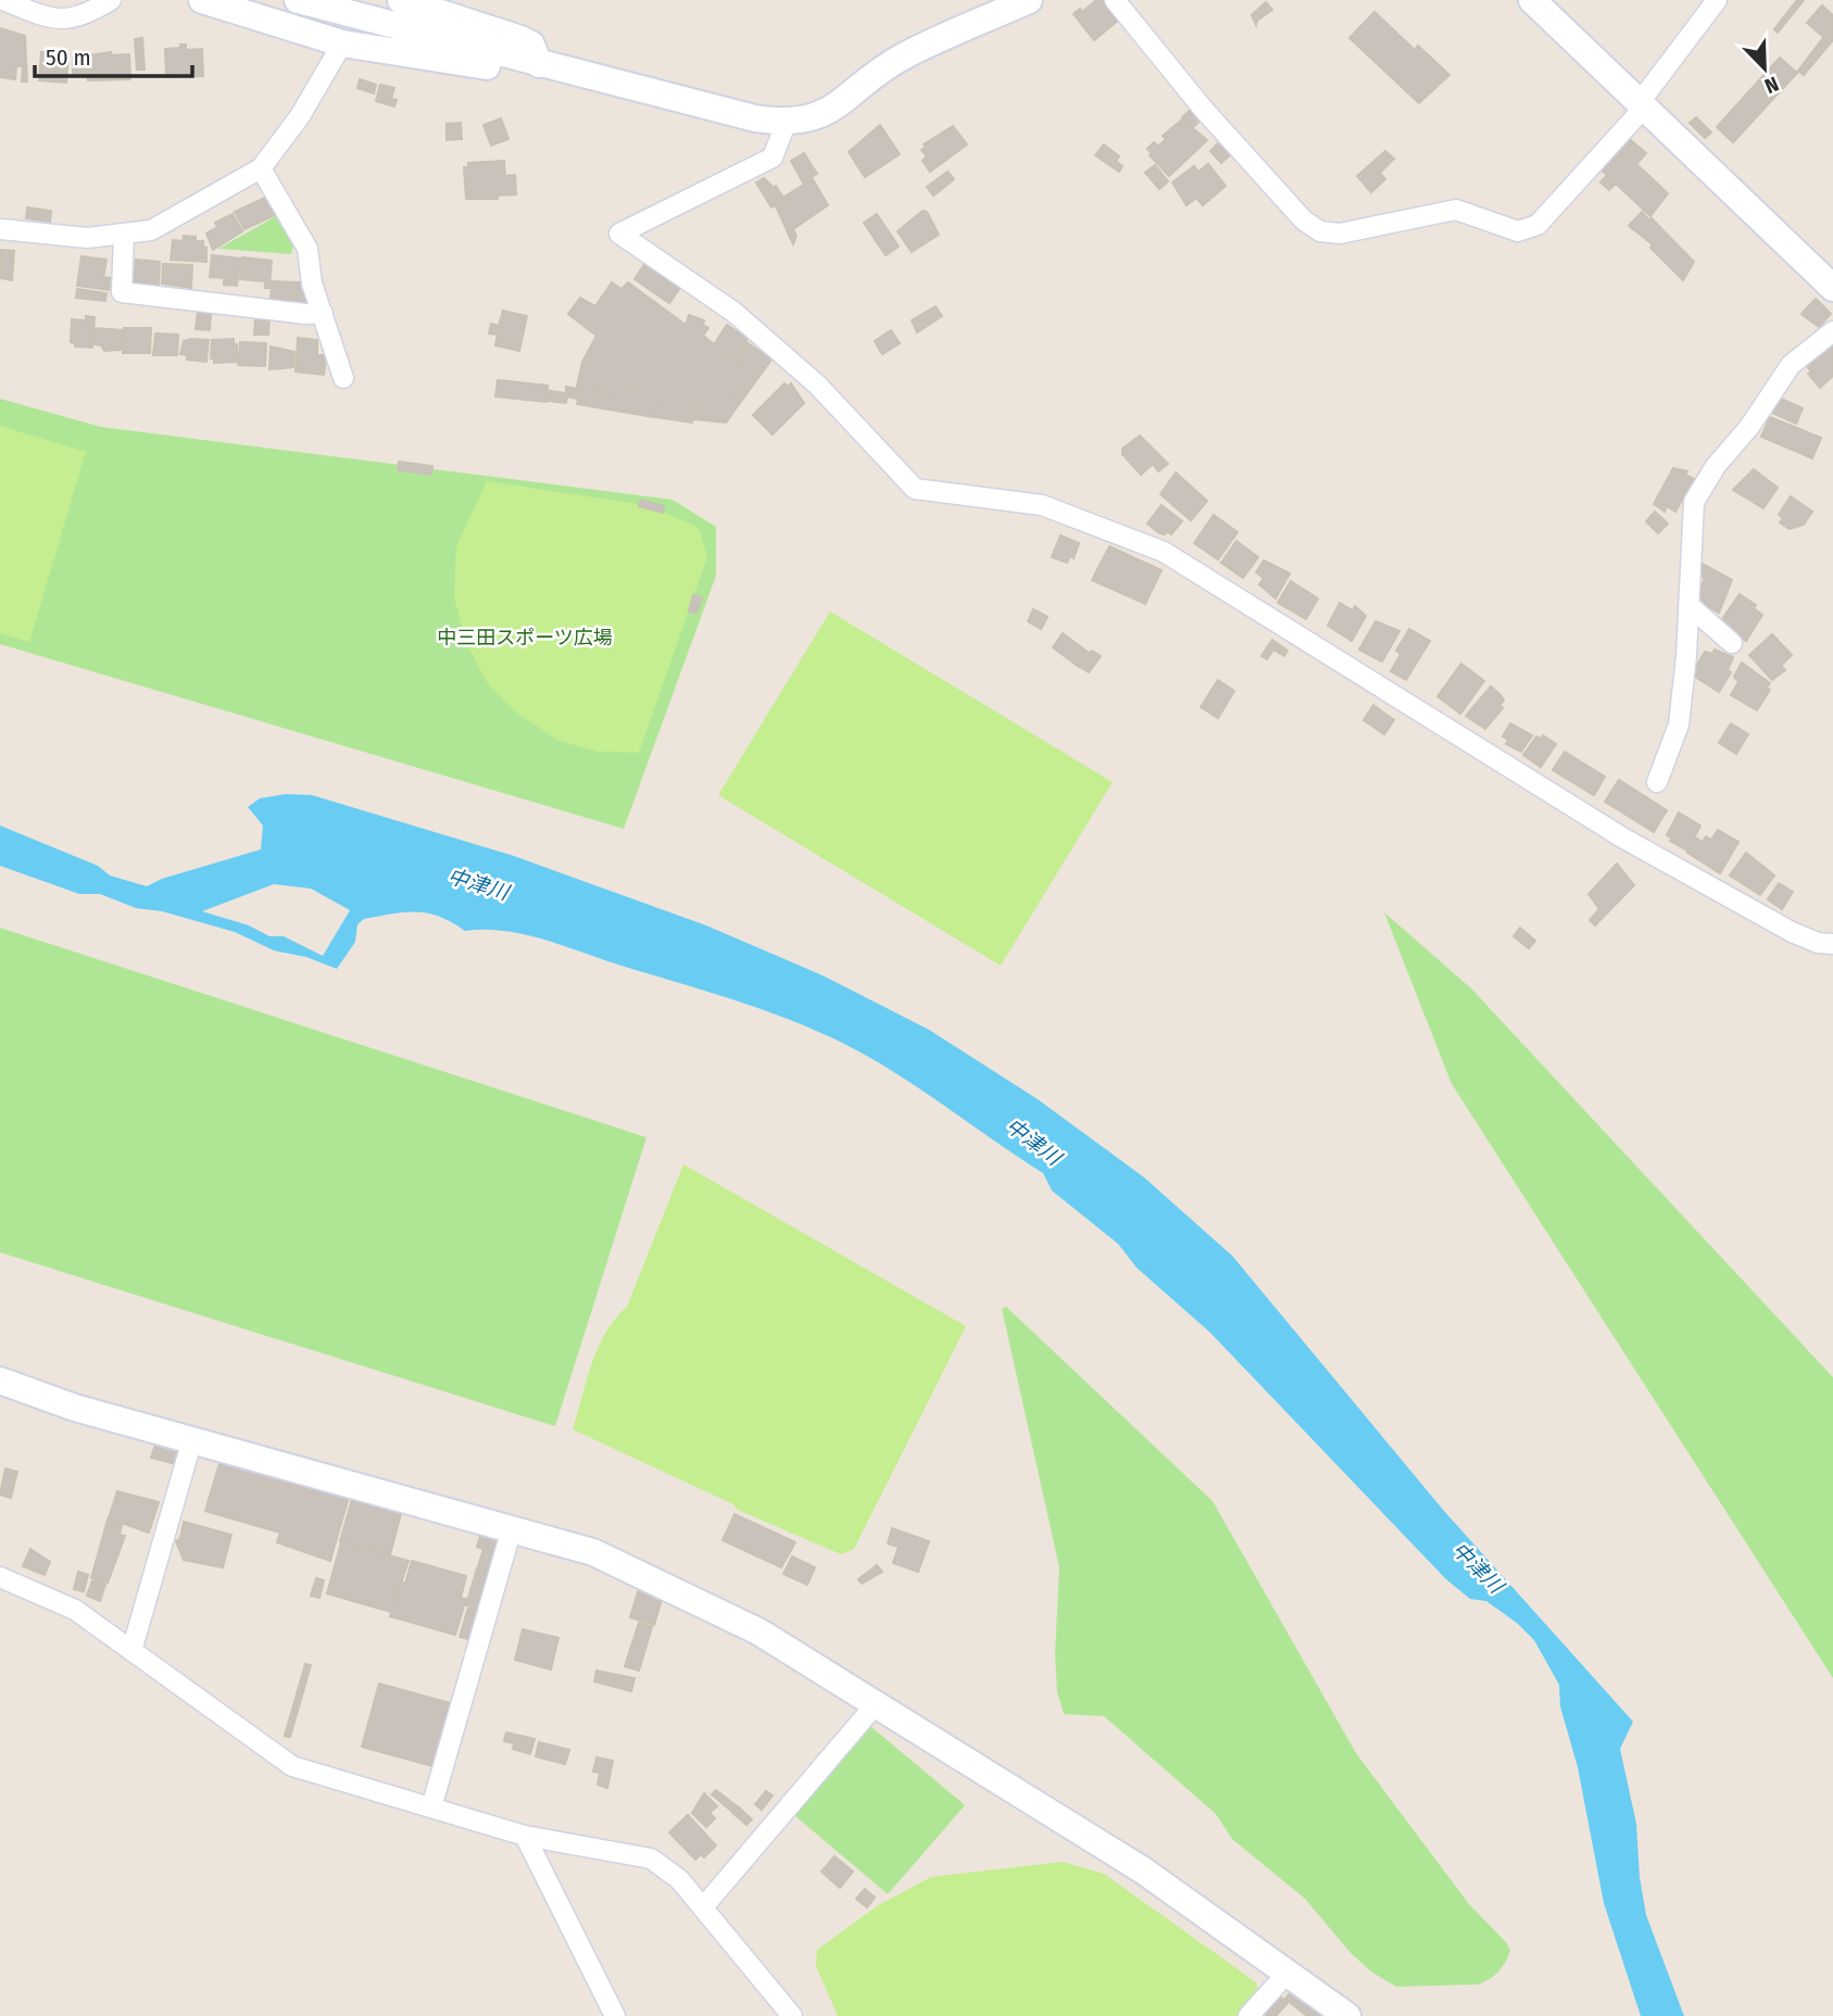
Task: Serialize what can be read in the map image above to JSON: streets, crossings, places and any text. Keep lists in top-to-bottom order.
{
  "water": ["中津川"],
  "parks": ["中三田スポーツ広場"],
  "scale_bar": "50 m",
  "north": "bottom right"
}
